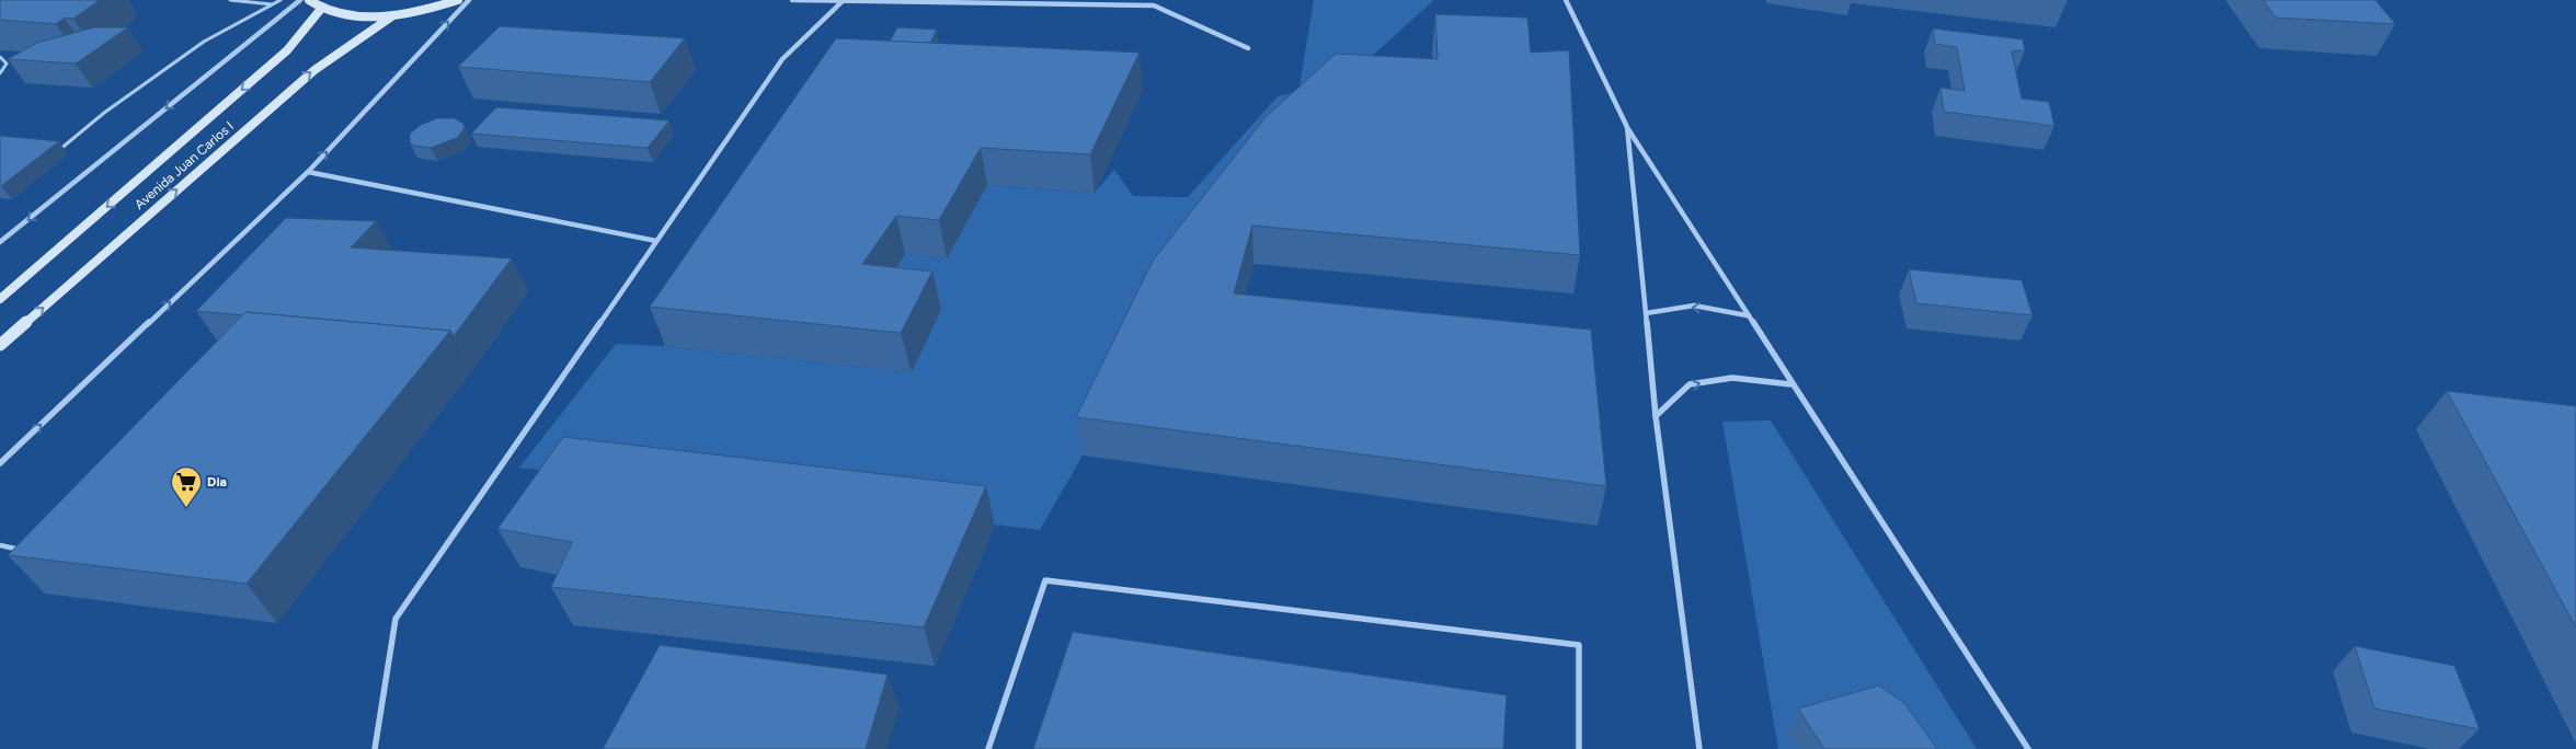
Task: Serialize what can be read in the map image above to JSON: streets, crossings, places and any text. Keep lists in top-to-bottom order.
{
  "streets": {
    "main road": ["Avenida Juan Carlos I"]
  },
  "places": {
    "supermarket": ["Dia"]
  }
}
